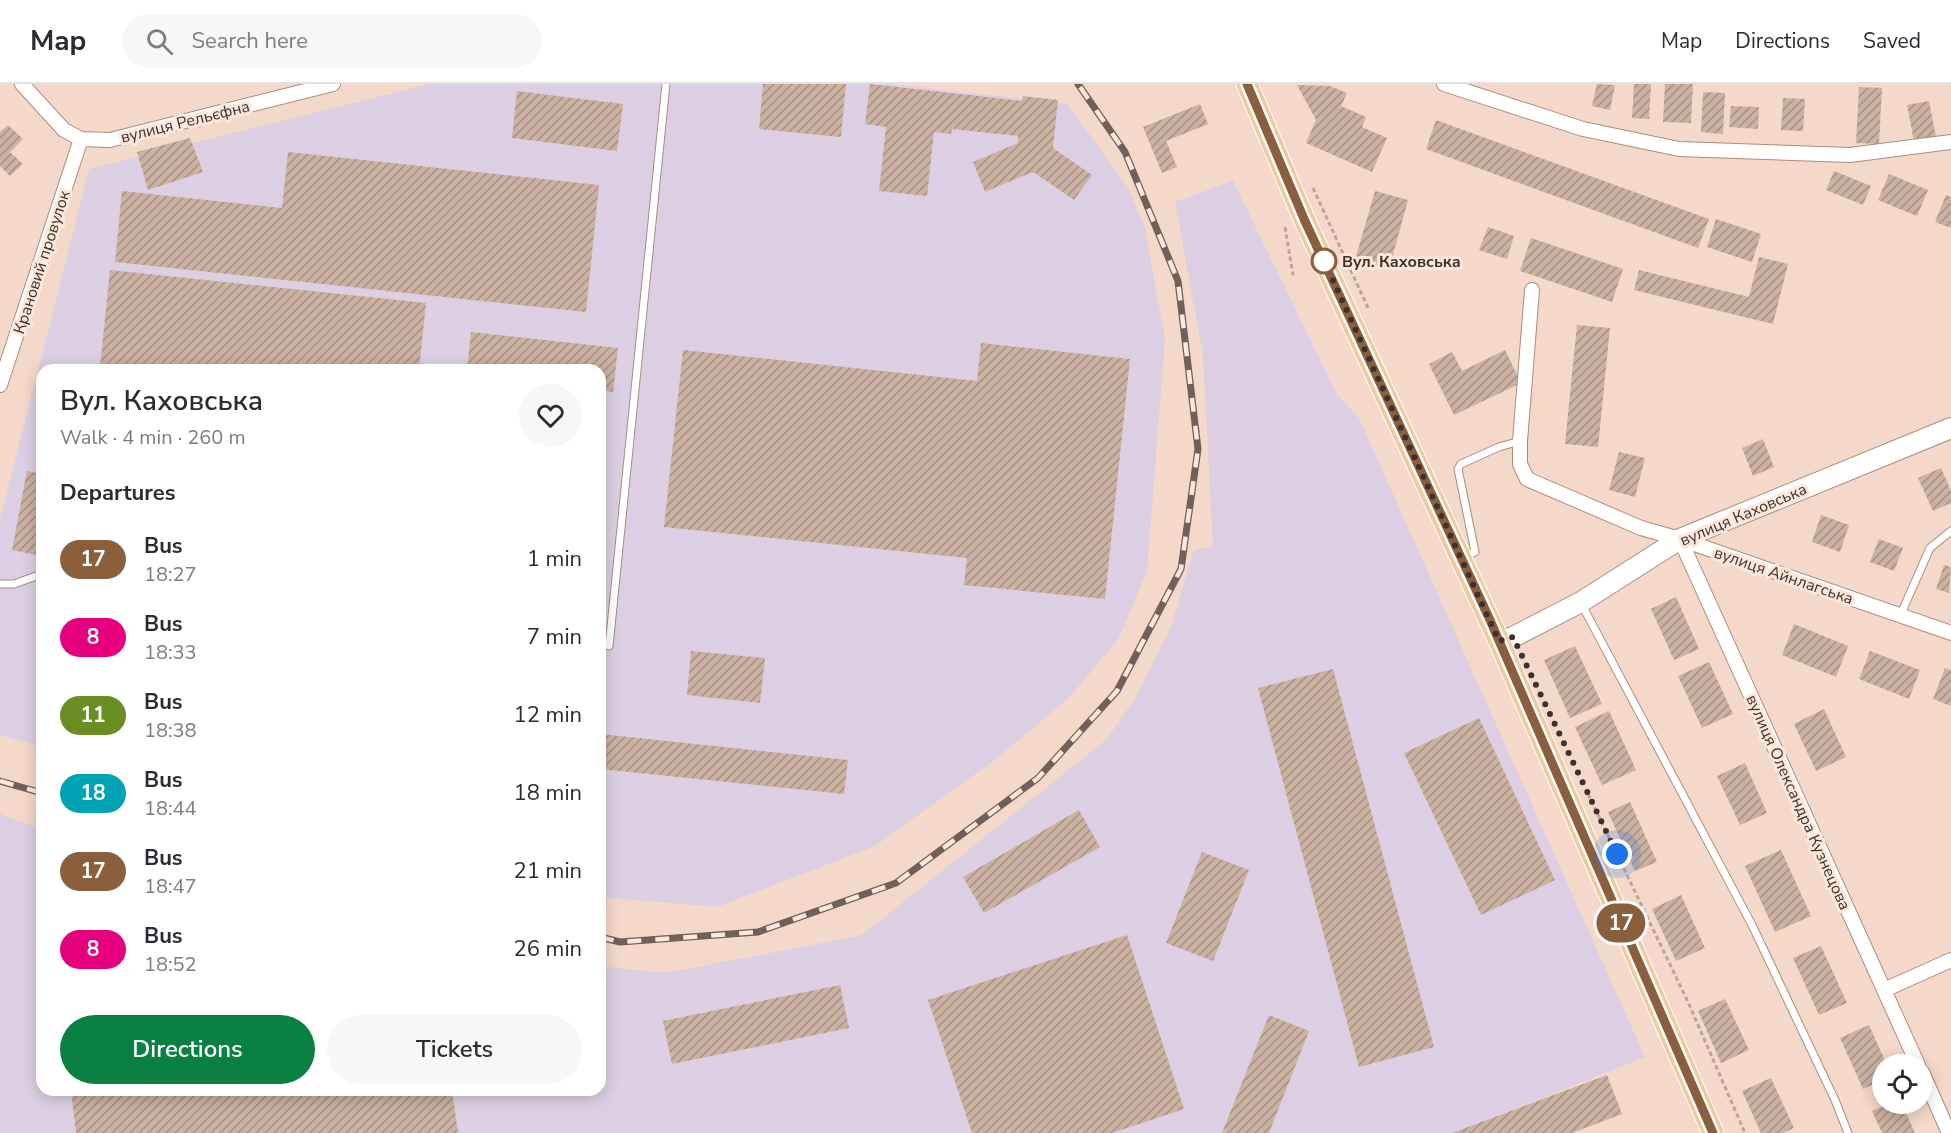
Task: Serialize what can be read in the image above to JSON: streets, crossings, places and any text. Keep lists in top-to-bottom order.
{
  "streets": {
    "street": [
      "вулиця Рельєфна",
      "Крановий провулок",
      "вулиця Каховська",
      "вулиця Айнлагська",
      "вулиця Олександра Кузнецова"
    ]
  },
  "crossings": [
    ["вулиця Рельєфна", "Крановий провулок"],
    ["вулиця Каховська", "вулиця Айнлагська"],
    ["вулиця Каховська", "вулиця Олександра Кузнецова"],
    ["вулиця Айнлагська", "вулиця Олександра Кузнецова"]
  ],
  "places": ["Вул. Каховська"],
  "lines": ["bus line 17"],
  "page": {
    "header": "Map",
    "search": "Search here",
    "nav": ["Map", "Directions", "Saved"],
    "on_map": "17",
    "heading": [
      ["Вул. Каховська", "Walk · 4 min · 260 m"],
      "Departures"
    ],
    "list": [
      {
        "mark": "17",
        "name": "Bus",
        "note": "18:27",
        "value": "1 min"
      },
      {
        "mark": "8",
        "name": "Bus",
        "note": "18:33",
        "value": "7 min"
      },
      {
        "mark": "11",
        "name": "Bus",
        "note": "18:38",
        "value": "12 min"
      },
      {
        "mark": "18",
        "name": "Bus",
        "note": "18:44",
        "value": "18 min"
      },
      {
        "mark": "17",
        "name": "Bus",
        "note": "18:47",
        "value": "21 min"
      },
      {
        "mark": "8",
        "name": "Bus",
        "note": "18:52",
        "value": "26 min"
      }
    ],
    "buttons": ["Directions", "Tickets"]
  }
}
